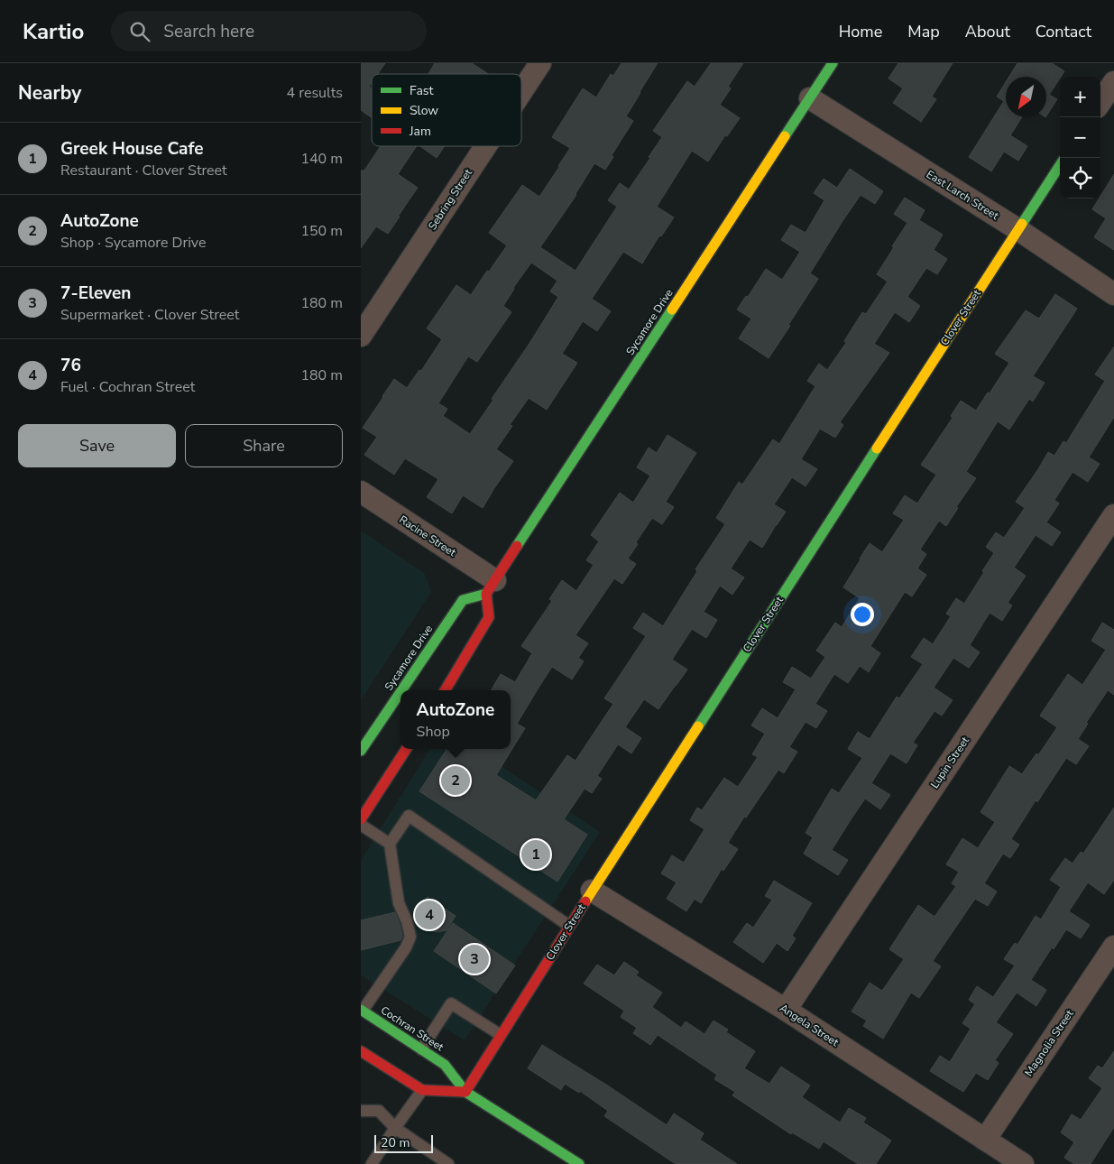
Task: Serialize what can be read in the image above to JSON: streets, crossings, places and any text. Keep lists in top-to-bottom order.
{
  "streets": {
    "main road": ["Clover Street", "Sycamore Drive", "Cochran Street"],
    "street": [
      "East Larch Street",
      "Sebring Street",
      "Racine Street",
      "Lupin Street",
      "Angela Street",
      "Magnolia Street"
    ]
  },
  "crossings": [
    ["East Larch Street", "Clover Street"],
    ["East Larch Street", "Sycamore Drive"],
    ["Clover Street", "Angela Street"],
    ["Clover Street", "Cochran Street"],
    ["Sycamore Drive", "Racine Street"],
    ["Lupin Street", "Angela Street"],
    ["Angela Street", "Magnolia Street"]
  ],
  "legend": ["Fast", "Slow", "Jam"],
  "scale_bar": "20 m",
  "north": "bottom left",
  "page": {
    "header": "Kartio",
    "search": "Search here",
    "nav": [
      "Home",
      "Map",
      "About",
      "Contact"
    ],
    "heading": ["Nearby", "4 results"],
    "map_buttons": ["+", "−"],
    "list": [
      {
        "mark": "1",
        "name": "Greek House Cafe",
        "note": "Restaurant · Clover Street",
        "value": "140 m"
      },
      {
        "mark": "2",
        "name": "AutoZone",
        "note": "Shop · Sycamore Drive",
        "value": "150 m"
      },
      {
        "mark": "3",
        "name": "7-Eleven",
        "note": "Supermarket · Clover Street",
        "value": "180 m"
      },
      {
        "mark": "4",
        "name": "76",
        "note": "Fuel · Cochran Street",
        "value": "180 m"
      }
    ],
    "buttons": ["Save", "Share"],
    "popup": ["AutoZone", "Shop"],
    "pins": [
      "2",
      "1",
      "4",
      "3"
    ],
    "scale": "20 m"
  }
}
